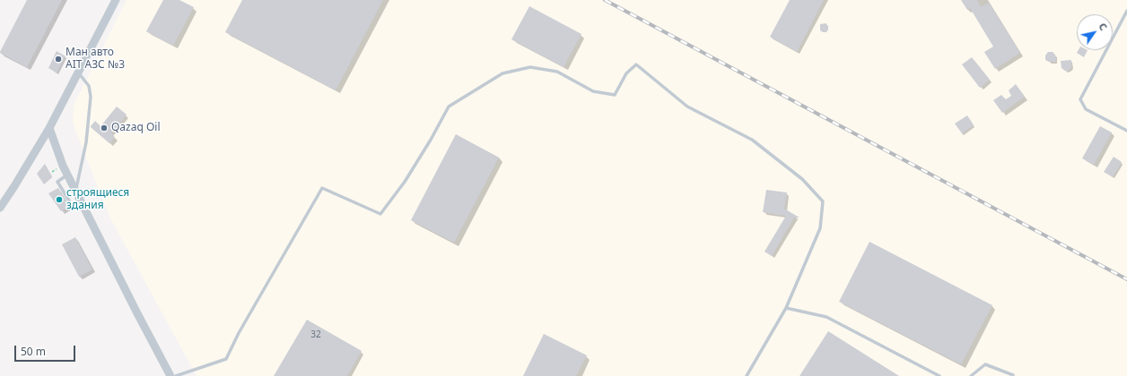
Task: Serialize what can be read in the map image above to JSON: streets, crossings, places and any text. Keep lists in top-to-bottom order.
{
  "places": ["Ман авто AIT АЗС №3", "Qazaq Oil", "строящиеся здания"],
  "house_numbers": ["32"],
  "scale_bar": "50 m",
  "north": "top right"
}
